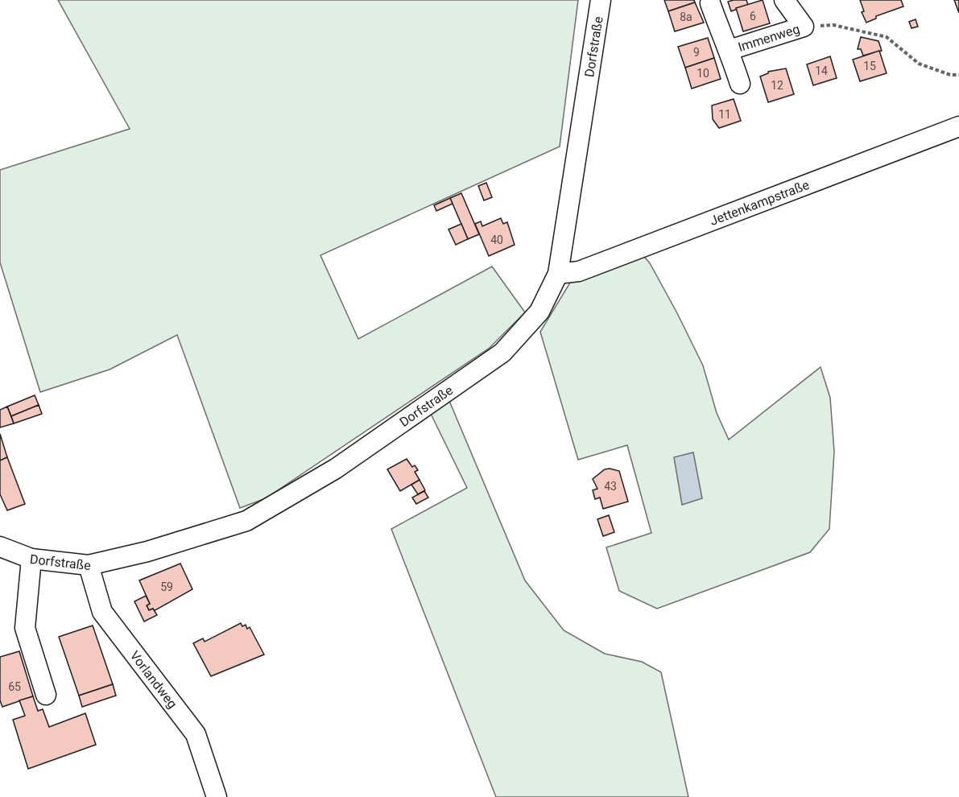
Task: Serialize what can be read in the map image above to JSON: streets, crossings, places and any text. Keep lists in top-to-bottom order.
{
  "streets": {
    "street": [
      "Immenweg",
      "Dorfstraße",
      "Jettenkampstraße",
      "Vorlandweg"
    ]
  },
  "crossings": [
    ["Dorfstraße", "Jettenkampstraße"],
    ["Dorfstraße", "Vorlandweg"]
  ],
  "house_numbers": [
    "6",
    "8a",
    "9",
    "15",
    "14",
    "10",
    "12",
    "11",
    "40",
    "43",
    "59",
    "65"
  ]
}
